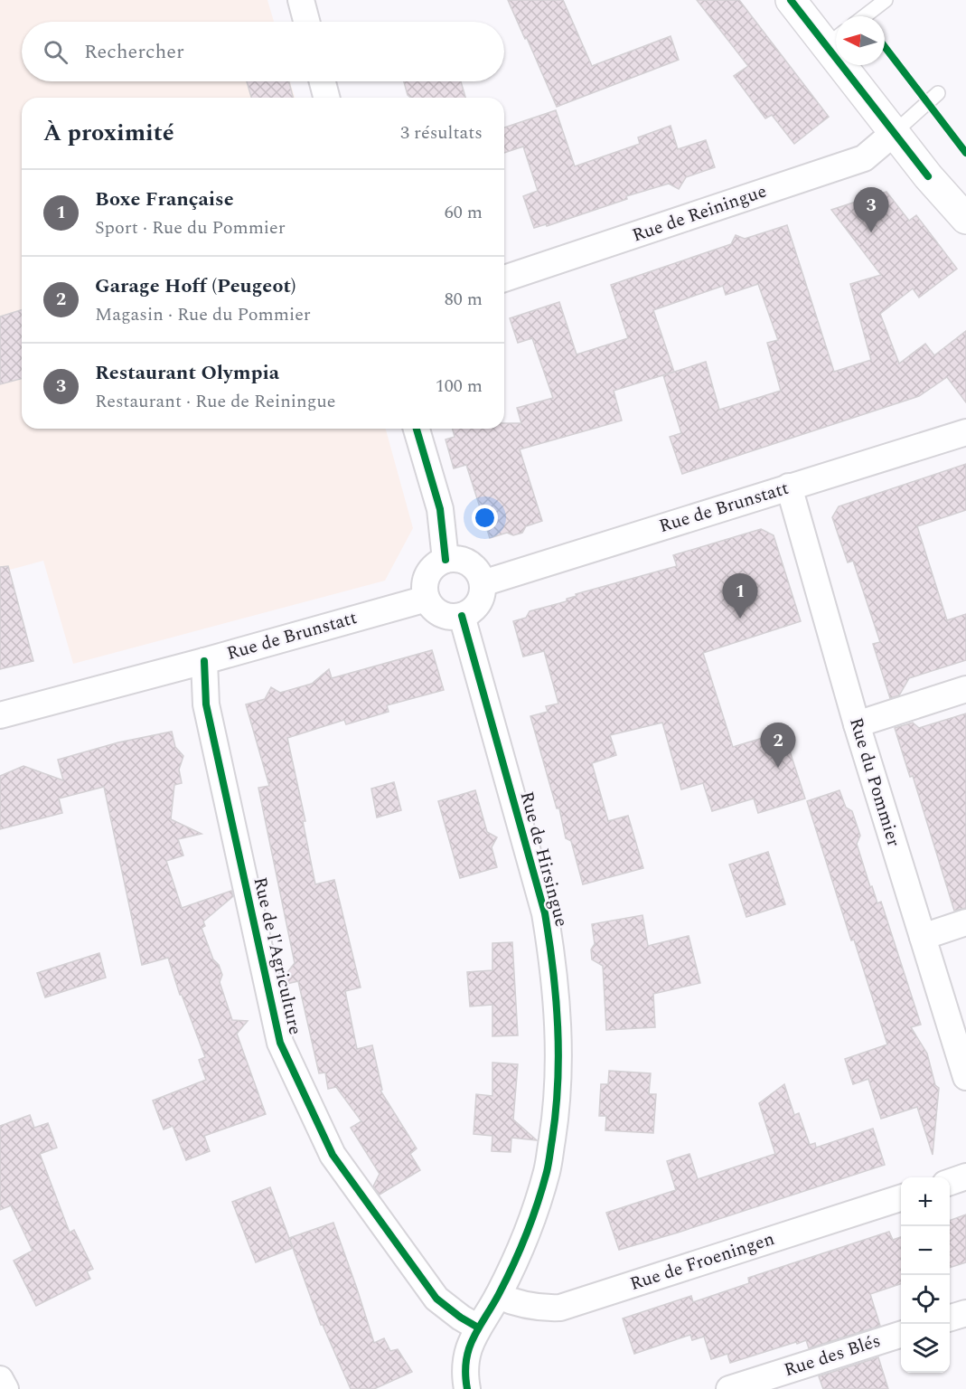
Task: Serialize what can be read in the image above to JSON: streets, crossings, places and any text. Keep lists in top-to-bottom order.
{
  "streets": {
    "street": [
      "Rue de Reiningue",
      "Rue de Brunstatt",
      "Rue du Pommier",
      "Rue de Hirsingue",
      "Rue de l'Agriculture",
      "Rue de Froeningen",
      "Rue des Blés"
    ]
  },
  "crossings": [
    ["Rue de Brunstatt", "Rue du Pommier"],
    ["Rue de Brunstatt", "Rue de Hirsingue"],
    ["Rue de Brunstatt", "Rue de l'Agriculture"],
    ["Rue de Hirsingue", "Rue de l'Agriculture"],
    ["Rue de Hirsingue", "Rue de Froeningen"]
  ],
  "north": "left",
  "page": {
    "search": "Rechercher",
    "heading": ["À proximité", "3 résultats"],
    "list": [
      {
        "mark": "1",
        "name": "Boxe Française",
        "note": "Sport · Rue du Pommier",
        "value": "60 m"
      },
      {
        "mark": "2",
        "name": "Garage Hoff (Peugeot)",
        "note": "Magasin · Rue du Pommier",
        "value": "80 m"
      },
      {
        "mark": "3",
        "name": "Restaurant Olympia",
        "note": "Restaurant · Rue de Reiningue",
        "value": "100 m"
      }
    ],
    "pins": ["3", "1", "2"],
    "map_buttons": ["+", "−"]
  }
}
